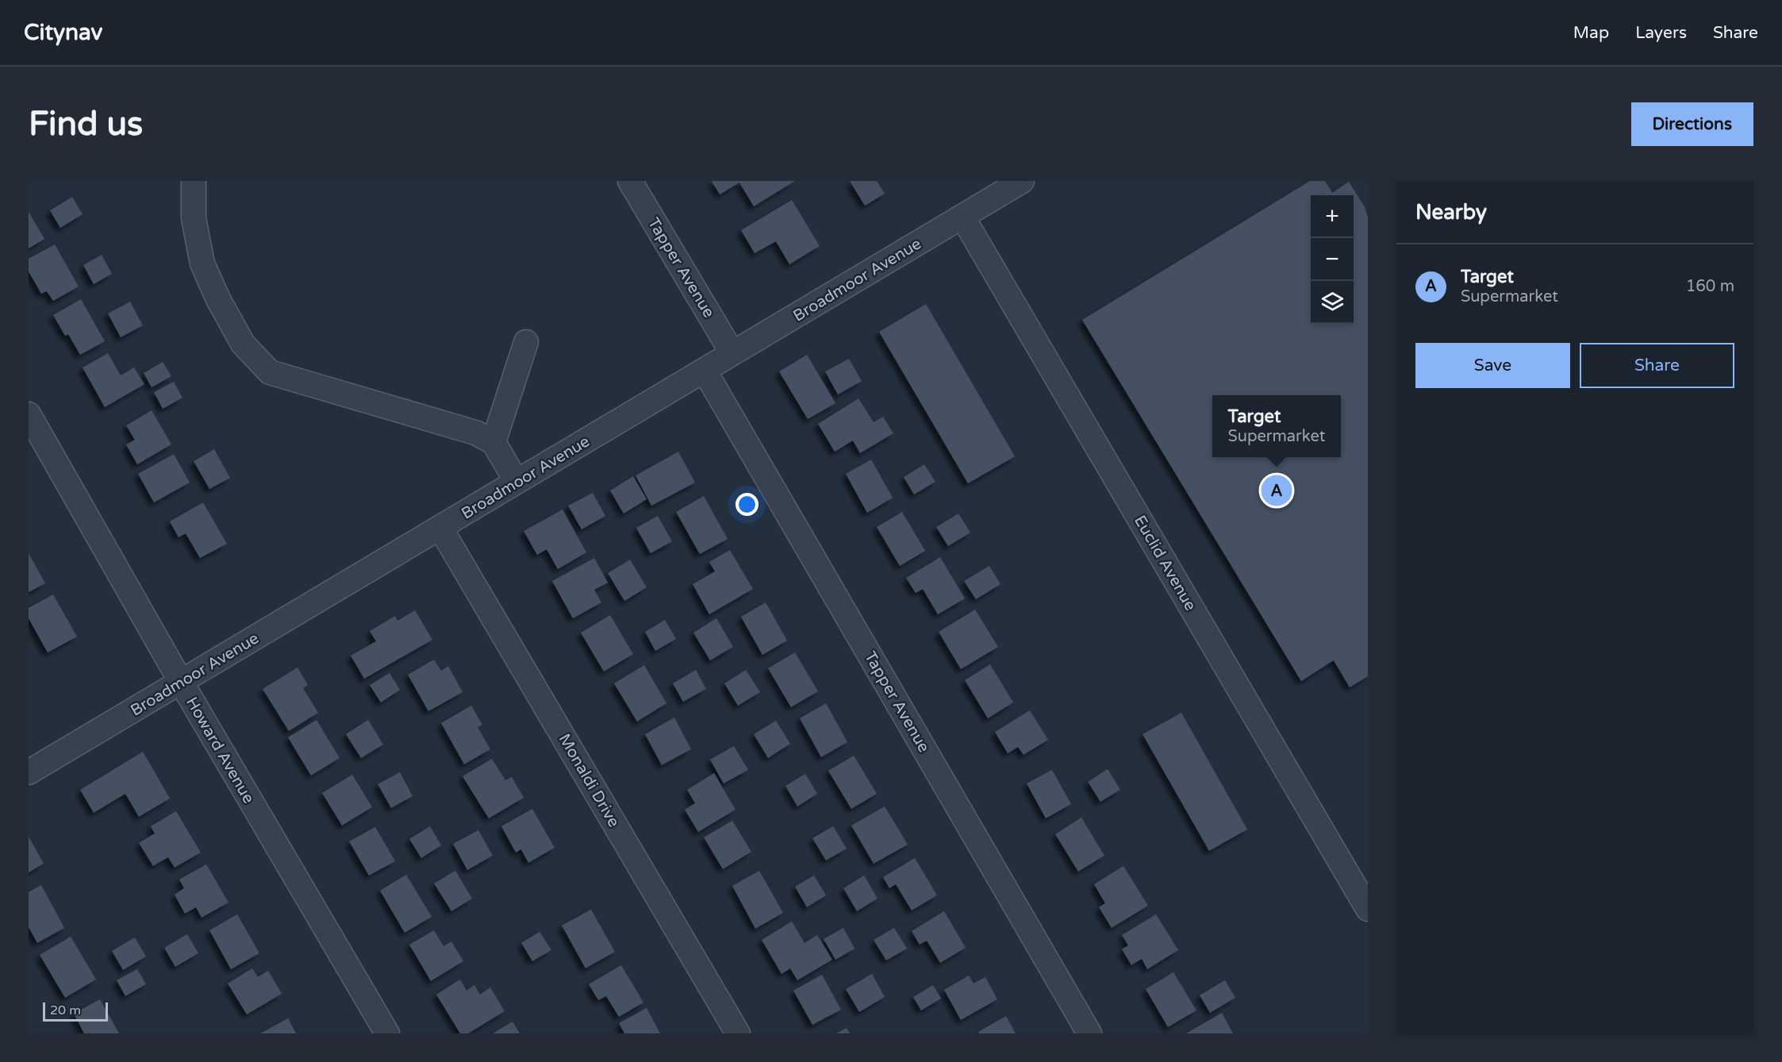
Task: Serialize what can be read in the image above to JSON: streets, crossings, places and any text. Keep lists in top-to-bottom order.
{
  "streets": {
    "street": [
      "Tapper Avenue",
      "Broadmoor Avenue",
      "Euclid Avenue",
      "Howard Avenue",
      "Monaldi Drive"
    ]
  },
  "crossings": [
    ["Tapper Avenue", "Broadmoor Avenue"],
    ["Broadmoor Avenue", "Euclid Avenue"],
    ["Broadmoor Avenue", "Howard Avenue"],
    ["Broadmoor Avenue", "Monaldi Drive"]
  ],
  "scale_bar": "20 m",
  "page": {
    "header": "Citynav",
    "nav": ["Map", "Layers", "Share"],
    "buttons": [
      "Directions",
      ["Save", "Share"]
    ],
    "title": "Find us",
    "heading": "Nearby",
    "map_buttons": ["+", "−"],
    "list": [
      {
        "mark": "A",
        "name": "Target",
        "note": "Supermarket",
        "value": "160 m"
      }
    ],
    "popup": ["Target", "Supermarket"],
    "pins": "A",
    "scale": "20 m"
  }
}
